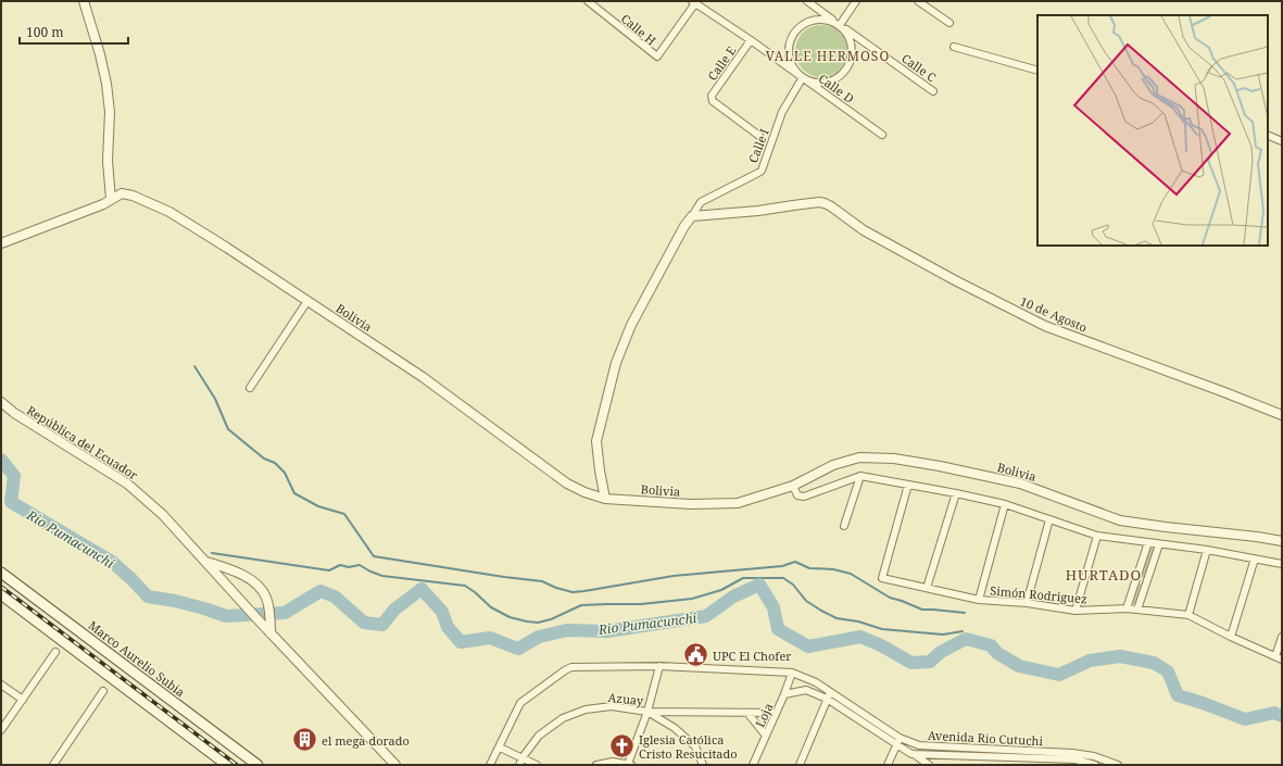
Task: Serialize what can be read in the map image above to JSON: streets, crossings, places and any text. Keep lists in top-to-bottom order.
{
  "streets": {
    "main road": ["Marco Aurelio Subia"],
    "street": [
      "Calle H",
      "Calle E",
      "Calle C",
      "Calle D",
      "Calle I",
      "10 de Agosto",
      "Bolivia",
      "República del Ecuador",
      "Simón Rodriguez",
      "Azuay",
      "Loja",
      "Avenida Rio Cutuchi"
    ]
  },
  "crossings": [
    ["Calle H", "Calle D"],
    ["Calle E", "Calle D"],
    ["Calle C", "Calle D"],
    ["Calle C", "Calle I"],
    ["Calle D", "Calle I"],
    ["Calle I", "10 de Agosto"],
    ["Loja", "Avenida Rio Cutuchi"]
  ],
  "districts": ["VALLE HERMOSO", "HURTADO"],
  "water": ["Rio Pumacunchi"],
  "places": {
    "public building": ["UPC El Chofer"],
    "building": ["el mega dorado"],
    "church": ["Iglesia Católica Cristo Resucitado"]
  },
  "scale_bar": "100 m"
}
